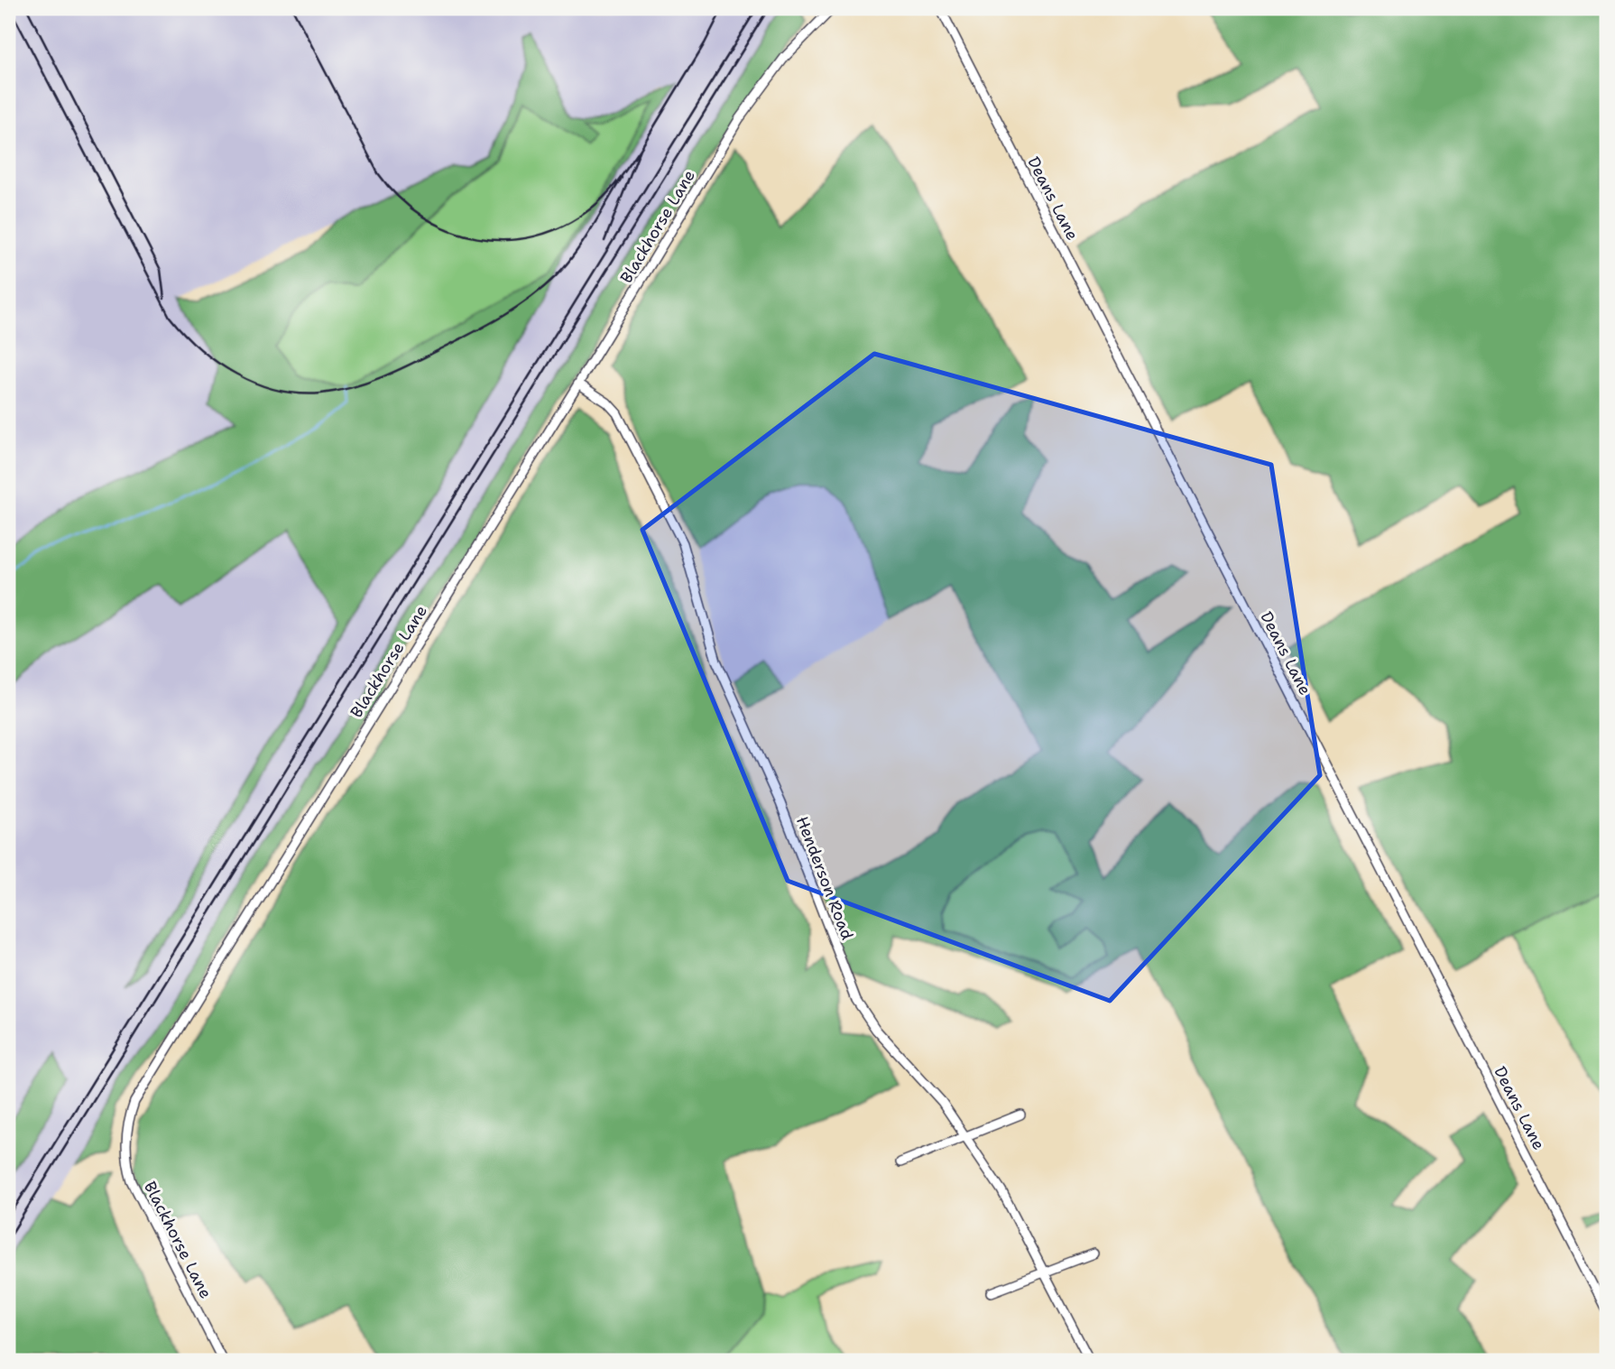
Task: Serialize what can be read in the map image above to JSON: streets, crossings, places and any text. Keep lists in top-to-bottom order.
{
  "streets": {
    "street": ["Deans Lane", "Blackhorse Lane", "Henderson Road"]
  },
  "crossings": [
    ["Blackhorse Lane", "Henderson Road"]
  ]
}
